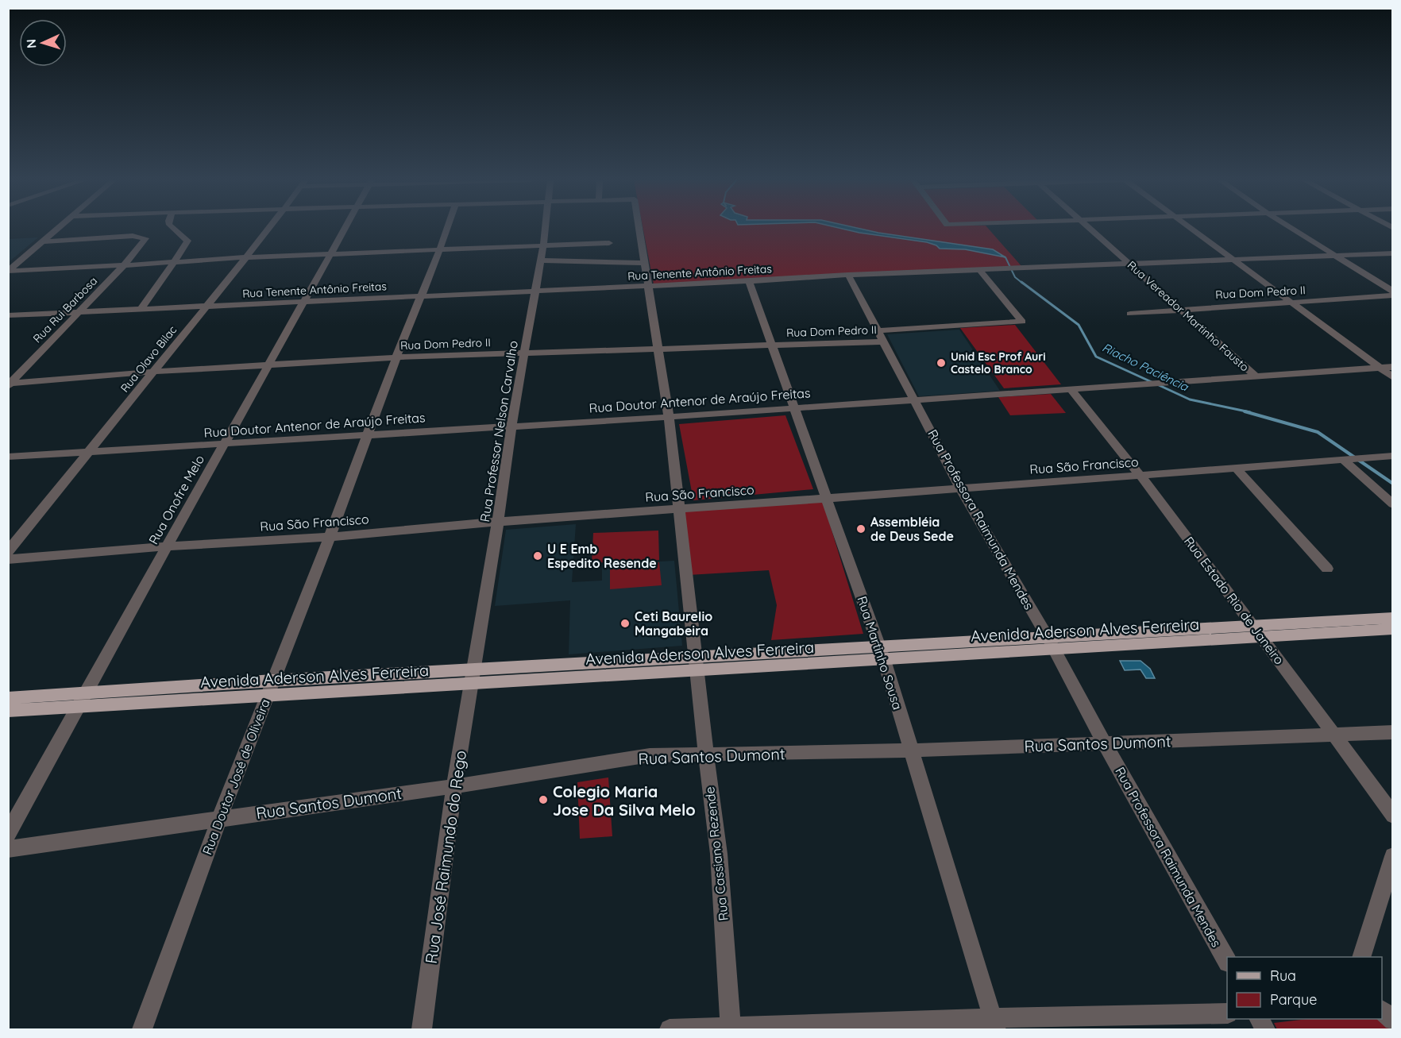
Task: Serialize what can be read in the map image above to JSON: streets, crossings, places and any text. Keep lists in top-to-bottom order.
{
  "streets": {
    "main road": ["Avenida Aderson Alves Ferreira"],
    "street": [
      "Rua Tenente Antônio Freitas",
      "Rua Dom Pedro II",
      "Rua Rui Barbosa",
      "Rua Vereador Martinho Fausto",
      "Rua Olavo Bilac",
      "Rua Doutor Antenor de Araújo Freitas",
      "Rua Professor Nelson Carvalho",
      "Rua São Francisco",
      "Rua Onofre Melo",
      "Rua Professora Raimunda Mendes",
      "Rua Estado Rio de Janeiro",
      "Rua Martinho Sousa",
      "Rua Santos Dumont",
      "Rua Doutor José de Oliveira",
      "Rua Cassiano Rezende",
      "Rua José Raimundo do Rego"
    ]
  },
  "crossings": [
    ["Rua Tenente Antônio Freitas", "Rua Dom Pedro II"],
    ["Rua Tenente Antônio Freitas", "Rua Rui Barbosa"],
    ["Rua Tenente Antônio Freitas", "Rua Vereador Martinho Fausto"],
    ["Rua Tenente Antônio Freitas", "Rua Olavo Bilac"],
    ["Rua Tenente Antônio Freitas", "Rua Professor Nelson Carvalho"],
    ["Rua Tenente Antônio Freitas", "Rua Onofre Melo"],
    ["Rua Tenente Antônio Freitas", "Rua Professora Raimunda Mendes"],
    ["Rua Tenente Antônio Freitas", "Rua Martinho Sousa"],
    ["Rua Tenente Antônio Freitas", "Rua Doutor José de Oliveira"],
    ["Rua Tenente Antônio Freitas", "Rua Cassiano Rezende"],
    ["Rua Dom Pedro II", "Rua Rui Barbosa"],
    ["Rua Dom Pedro II", "Rua Vereador Martinho Fausto"],
    ["Rua Dom Pedro II", "Rua Olavo Bilac"],
    ["Rua Dom Pedro II", "Rua Professor Nelson Carvalho"],
    ["Rua Dom Pedro II", "Rua Onofre Melo"],
    ["Rua Dom Pedro II", "Rua Professora Raimunda Mendes"],
    ["Rua Dom Pedro II", "Rua Martinho Sousa"],
    ["Rua Dom Pedro II", "Rua Doutor José de Oliveira"],
    ["Rua Dom Pedro II", "Rua Cassiano Rezende"],
    ["Rua Vereador Martinho Fausto", "Rua Doutor Antenor de Araújo Freitas"],
    ["Rua Olavo Bilac", "Rua Doutor Antenor de Araújo Freitas"],
    ["Rua Doutor Antenor de Araújo Freitas", "Rua Professor Nelson Carvalho"],
    ["Rua Doutor Antenor de Araújo Freitas", "Rua Onofre Melo"],
    ["Rua Doutor Antenor de Araújo Freitas", "Rua Professora Raimunda Mendes"],
    ["Rua Doutor Antenor de Araújo Freitas", "Rua Estado Rio de Janeiro"],
    ["Rua Doutor Antenor de Araújo Freitas", "Rua Martinho Sousa"],
    ["Rua Doutor Antenor de Araújo Freitas", "Rua Doutor José de Oliveira"],
    ["Rua Doutor Antenor de Araújo Freitas", "Rua Cassiano Rezende"],
    ["Rua Professor Nelson Carvalho", "Rua São Francisco"],
    ["Rua Professor Nelson Carvalho", "Avenida Aderson Alves Ferreira"],
    ["Rua Professor Nelson Carvalho", "Rua José Raimundo do Rego"],
    ["Rua São Francisco", "Rua Onofre Melo"],
    ["Rua São Francisco", "Rua Professora Raimunda Mendes"],
    ["Rua São Francisco", "Rua Estado Rio de Janeiro"],
    ["Rua São Francisco", "Rua Martinho Sousa"],
    ["Rua São Francisco", "Rua Doutor José de Oliveira"],
    ["Rua São Francisco", "Rua Cassiano Rezende"],
    ["Rua Onofre Melo", "Avenida Aderson Alves Ferreira"],
    ["Rua Professora Raimunda Mendes", "Avenida Aderson Alves Ferreira"],
    ["Rua Professora Raimunda Mendes", "Rua Santos Dumont"],
    ["Rua Estado Rio de Janeiro", "Avenida Aderson Alves Ferreira"],
    ["Rua Estado Rio de Janeiro", "Rua Santos Dumont"],
    ["Avenida Aderson Alves Ferreira", "Rua Martinho Sousa"],
    ["Avenida Aderson Alves Ferreira", "Rua Doutor José de Oliveira"],
    ["Avenida Aderson Alves Ferreira", "Rua Cassiano Rezende"],
    ["Avenida Aderson Alves Ferreira", "Rua José Raimundo do Rego"],
    ["Rua Martinho Sousa", "Rua Santos Dumont"],
    ["Rua Santos Dumont", "Rua Doutor José de Oliveira"],
    ["Rua Santos Dumont", "Rua Cassiano Rezende"],
    ["Rua Santos Dumont", "Rua José Raimundo do Rego"]
  ],
  "water": ["Riacho Paciência"],
  "places": [
    "Unid Esc Prof Auri Castelo Branco",
    "Assembléia de Deus Sede",
    "U E Emb Espedito Resende",
    "Ceti Baurelio Mangabeira",
    "Colegio Maria Jose Da Silva Melo"
  ],
  "legend": ["Rua", "Parque"],
  "north": "left"
}
